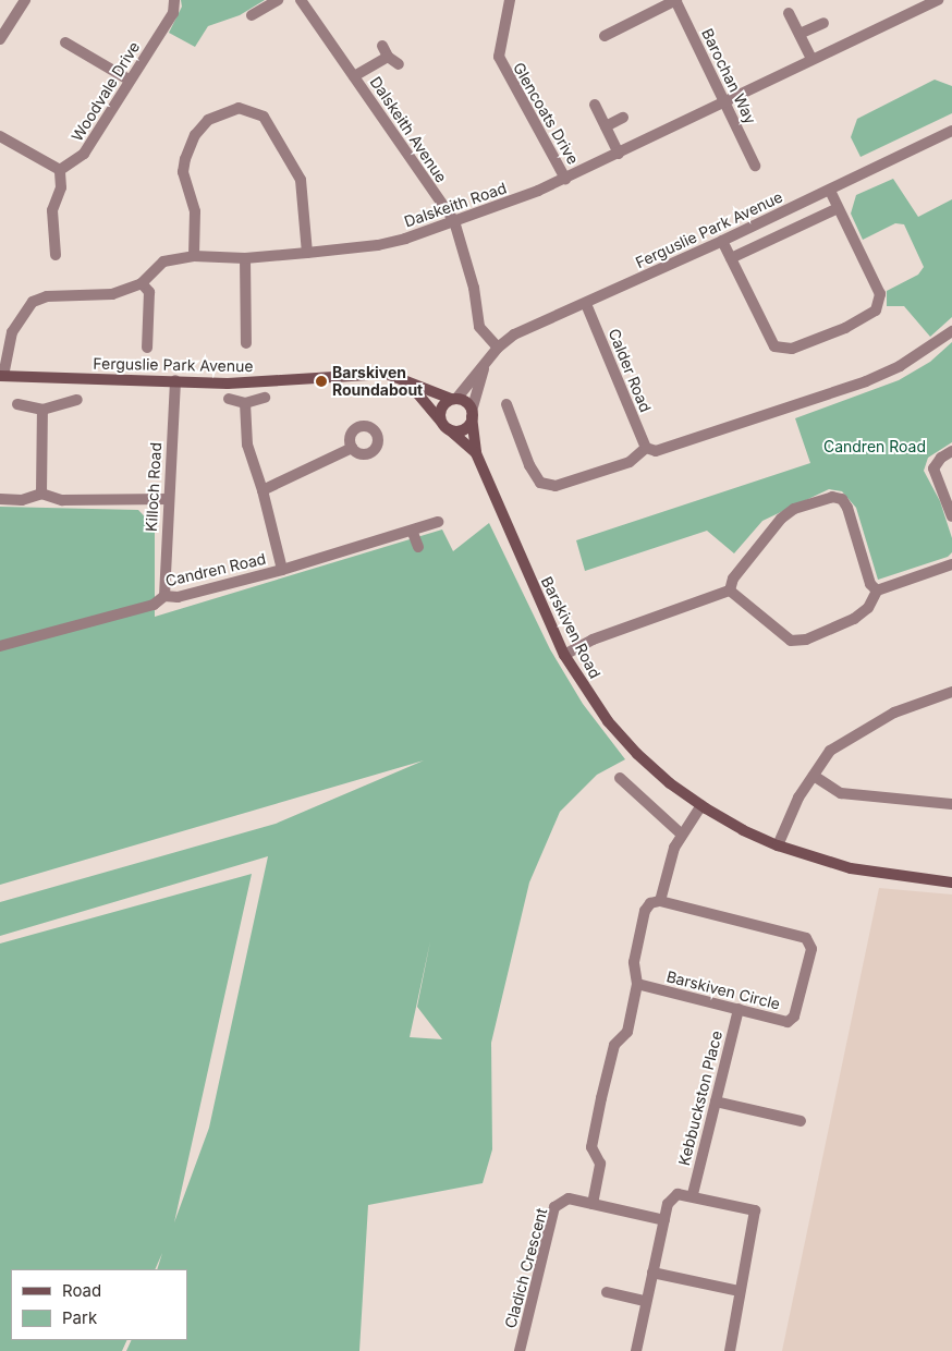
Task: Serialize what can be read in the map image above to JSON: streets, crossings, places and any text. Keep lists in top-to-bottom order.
{
  "streets": {
    "street": [
      "Barochan Way",
      "Woodvale Drive",
      "Glencoats Drive",
      "Dalskeith Avenue",
      "Dalskeith Road",
      "Ferguslie Park Avenue",
      "Calder Road",
      "Killoch Road",
      "Candren Road",
      "Barskiven Road",
      "Barskiven Circle",
      "Kebbuckston Place",
      "Cladich Crescent"
    ]
  },
  "crossings": [
    ["Barochan Way", "Dalskeith Road"],
    ["Glencoats Drive", "Dalskeith Road"],
    ["Dalskeith Avenue", "Dalskeith Road"],
    ["Dalskeith Avenue", "Ferguslie Park Avenue"],
    ["Dalskeith Road", "Ferguslie Park Avenue"],
    ["Ferguslie Park Avenue", "Calder Road"],
    ["Ferguslie Park Avenue", "Killoch Road"],
    ["Ferguslie Park Avenue", "Barskiven Road"],
    ["Killoch Road", "Candren Road"],
    ["Barskiven Circle", "Kebbuckston Place"]
  ],
  "parks": ["Candren Road"],
  "places": ["Barskiven Roundabout"],
  "legend": ["Road", "Park"]
}
